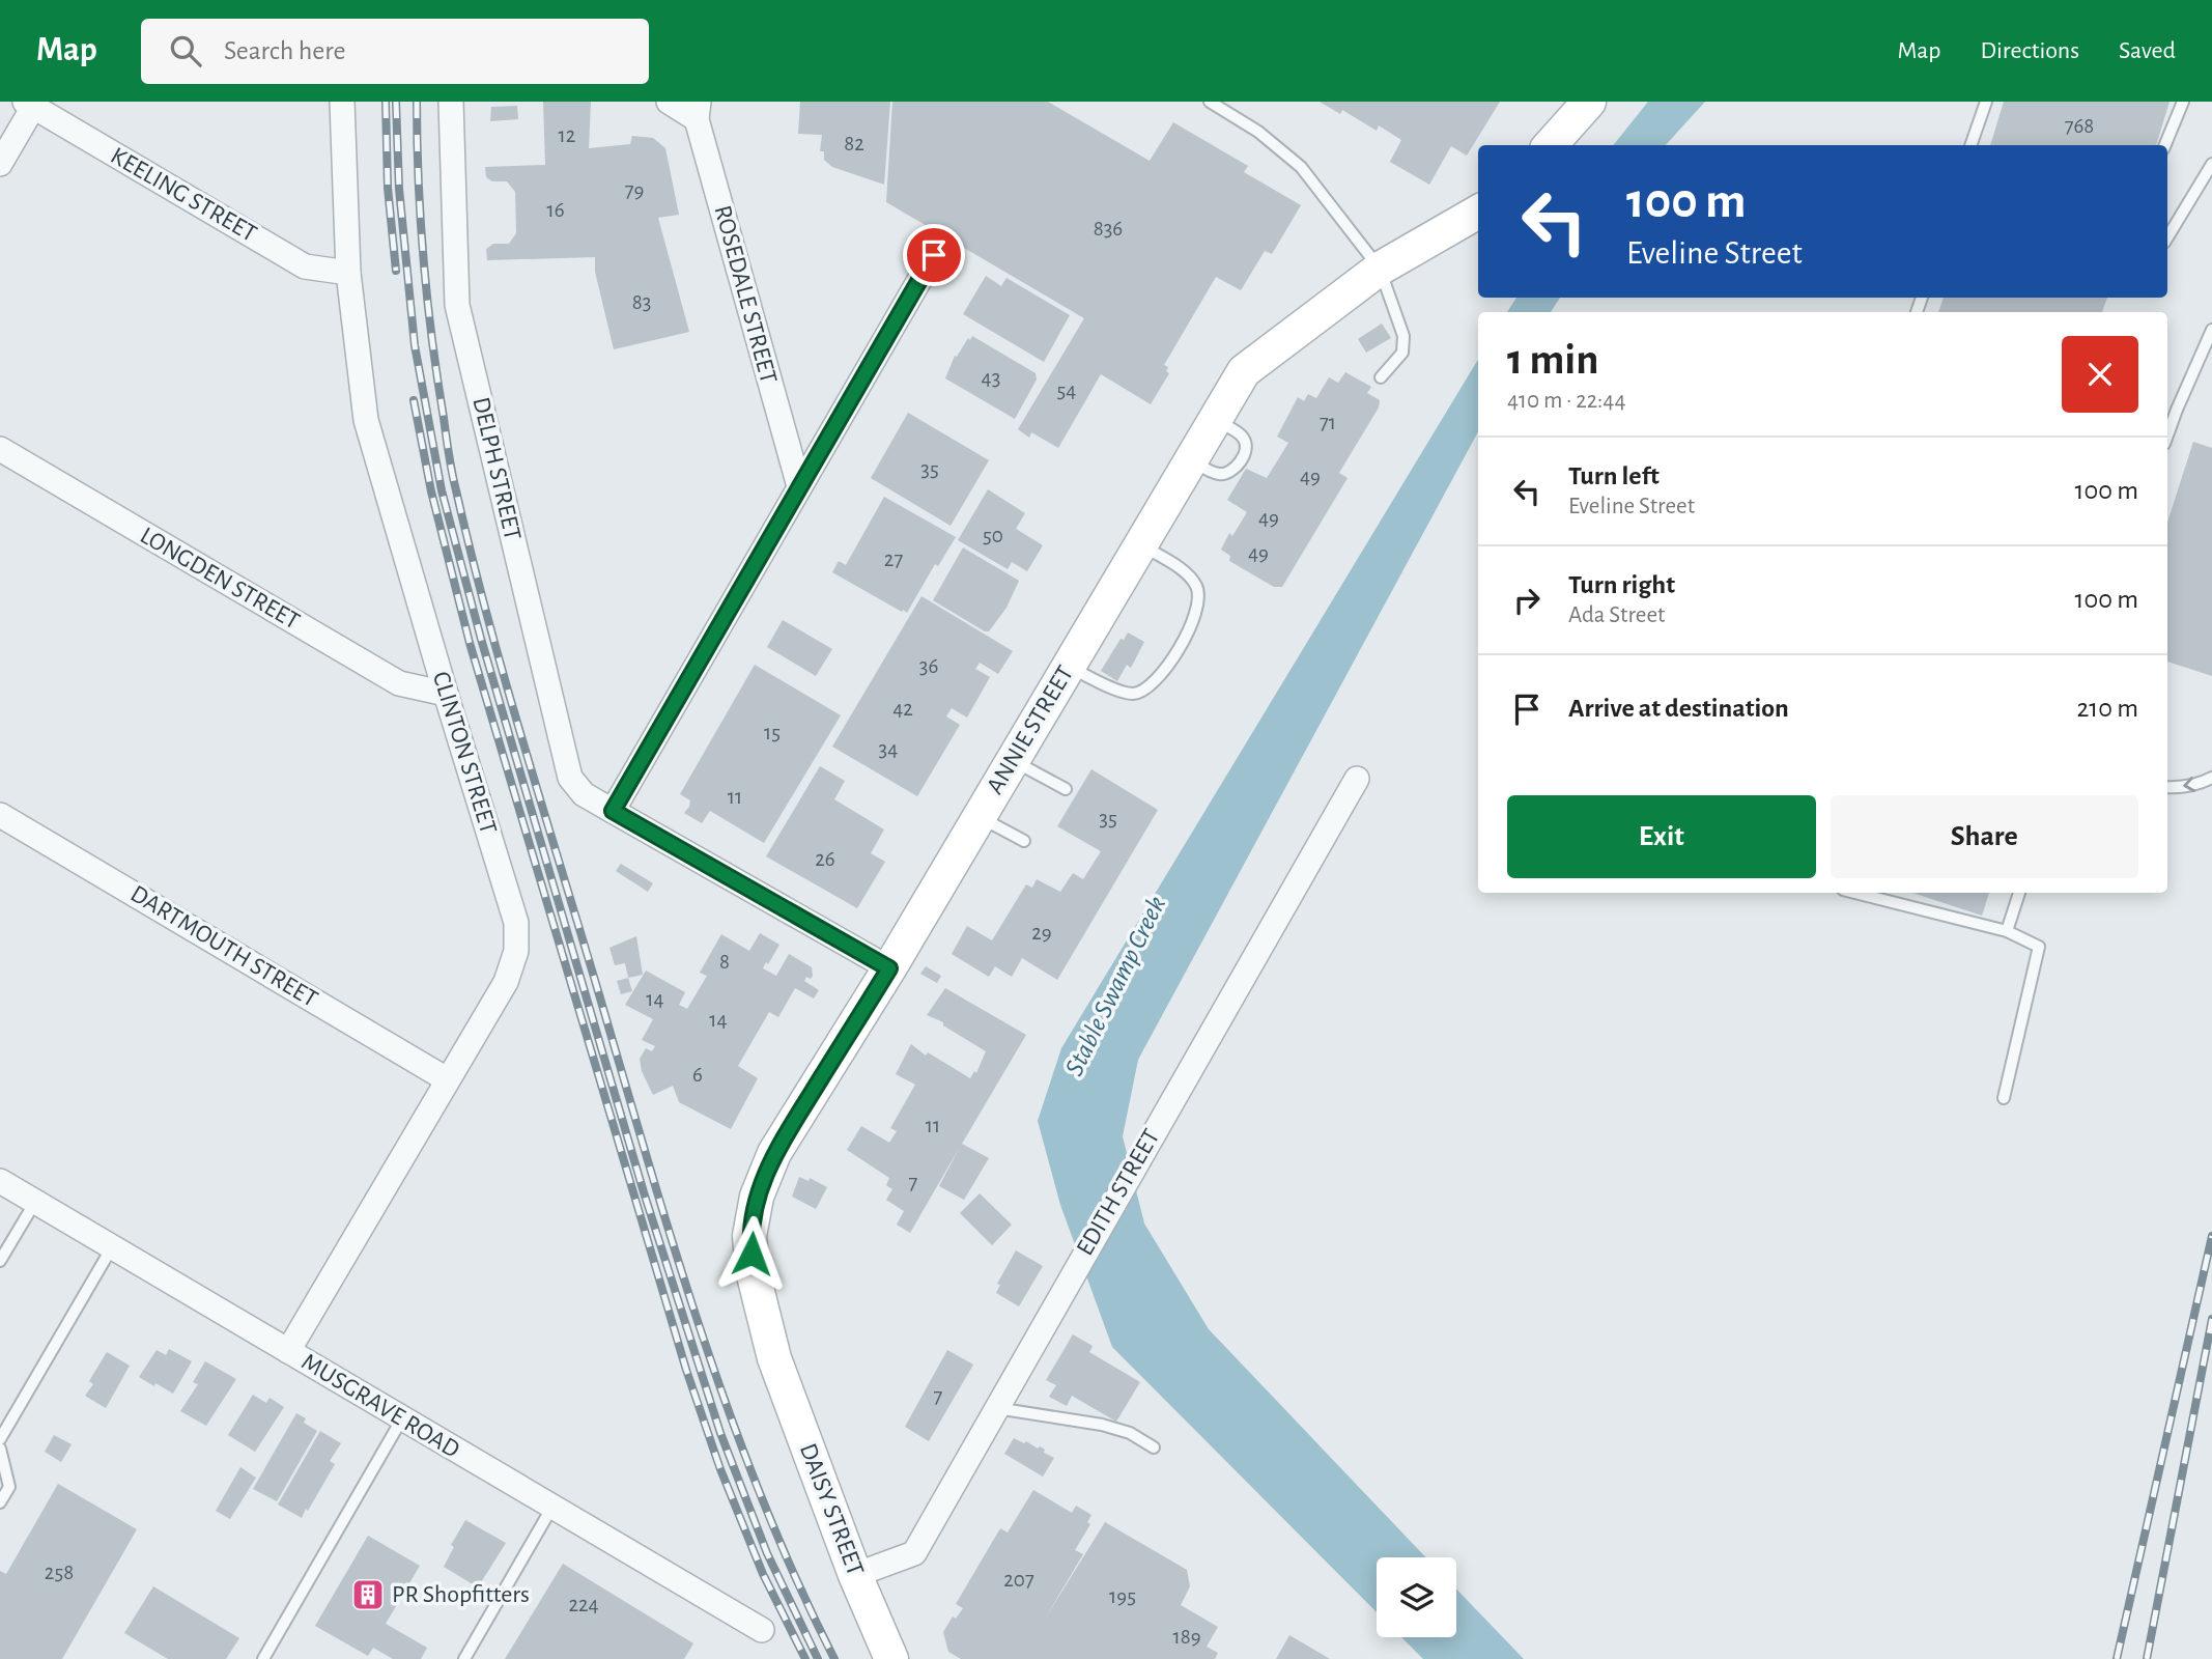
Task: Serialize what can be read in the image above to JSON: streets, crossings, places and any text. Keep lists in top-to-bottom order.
{
  "streets": {
    "street": [
      "KEELING STREET",
      "ROSEDALE STREET",
      "DELPH STREET",
      "LONGDEN STREET",
      "ANNIE STREET",
      "CLINTON STREET",
      "DARTMOUTH STREET",
      "EDITH STREET",
      "MUSGRAVE ROAD",
      "DAISY STREET"
    ]
  },
  "crossings": [
    ["KEELING STREET", "CLINTON STREET"],
    ["DELPH STREET", "ANNIE STREET"],
    ["LONGDEN STREET", "CLINTON STREET"],
    ["ANNIE STREET", "DAISY STREET"],
    ["CLINTON STREET", "DARTMOUTH STREET"],
    ["CLINTON STREET", "MUSGRAVE ROAD"],
    ["EDITH STREET", "DAISY STREET"]
  ],
  "water": ["Stable Swamp Creek"],
  "places": {
    "building": ["PR Shopfitters"]
  },
  "house_numbers": [
    "768",
    "12",
    "82",
    "79",
    "16",
    "836",
    "83",
    "43",
    "54",
    "71",
    "35",
    "49",
    "49",
    "50",
    "49",
    "27",
    "36",
    "42",
    "15",
    "34",
    "11",
    "35",
    "26",
    "29",
    "8",
    "14",
    "14",
    "6",
    "11",
    "7",
    "7",
    "258",
    "207",
    "195",
    "224",
    "189"
  ],
  "page": {
    "header": "Map",
    "search": "Search here",
    "nav": ["Map", "Directions", "Saved"],
    "turn": ["100 m", "Eveline Street"],
    "heading": ["1 min", "410 m · 22:44"],
    "list": [
      {
        "name": "Turn left",
        "note": "Eveline Street",
        "value": "100 m"
      },
      {
        "name": "Turn right",
        "note": "Ada Street",
        "value": "100 m"
      },
      {
        "name": "Arrive at destination",
        "value": "210 m"
      }
    ],
    "buttons": ["Exit", "Share"]
  }
}
